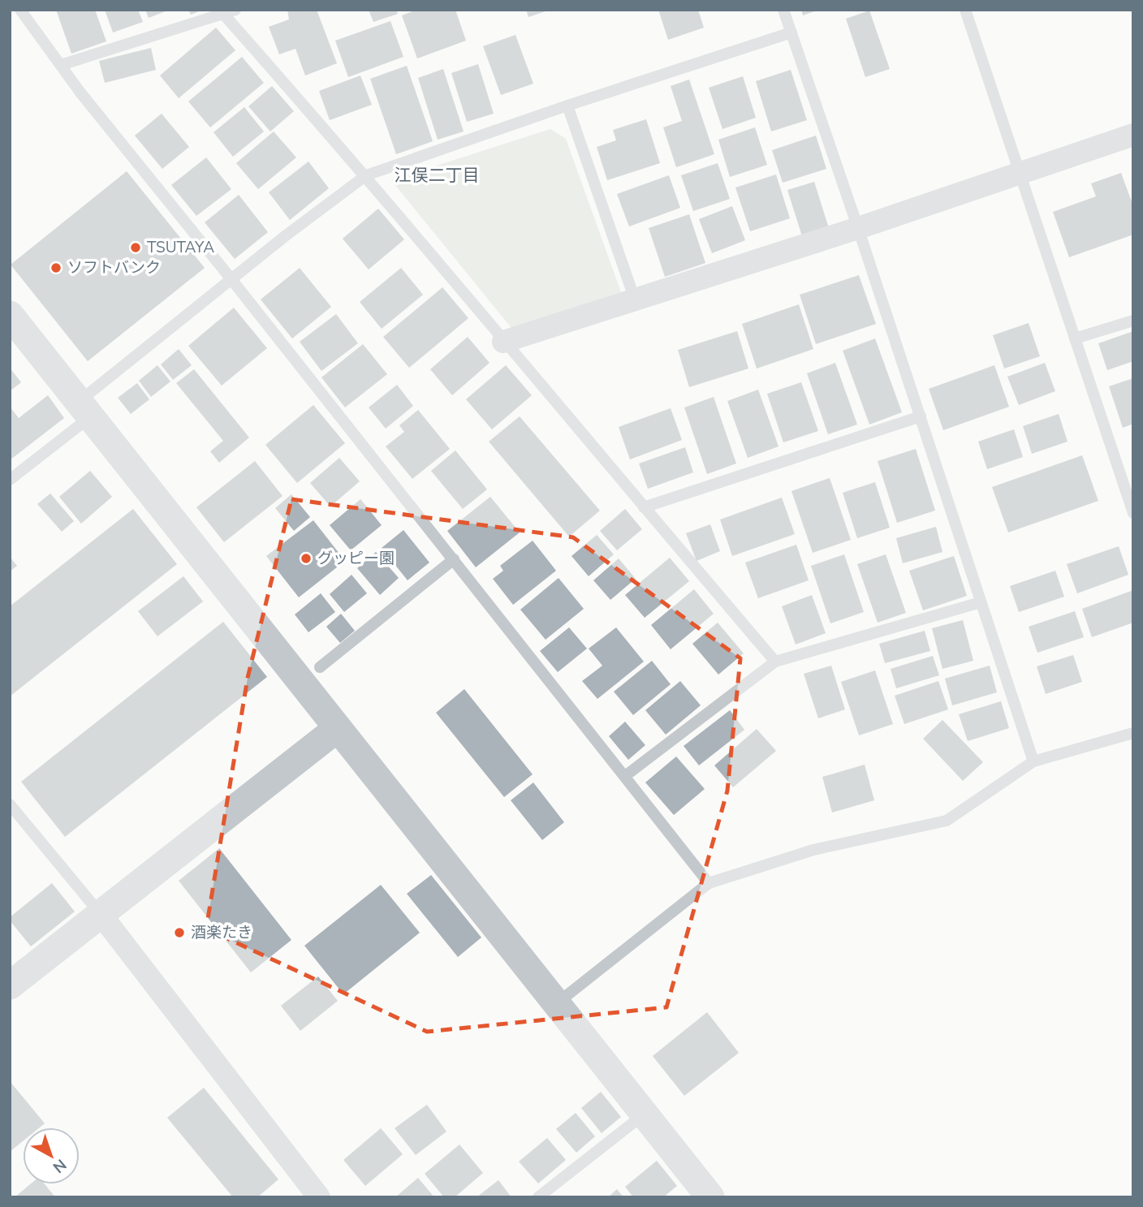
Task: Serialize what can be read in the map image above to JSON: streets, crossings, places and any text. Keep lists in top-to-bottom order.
{
  "districts": ["江俣二丁目"],
  "places": [
    "TSUTAYA",
    "ソフトバンク",
    "グッピー園",
    "酒楽たき"
  ],
  "north": "bottom right"
}
